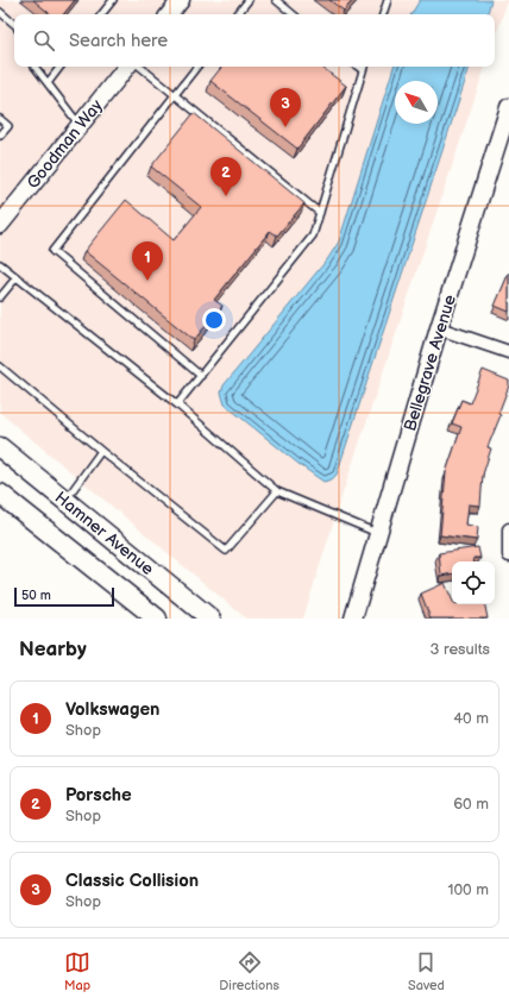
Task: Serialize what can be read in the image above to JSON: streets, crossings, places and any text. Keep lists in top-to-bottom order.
{
  "streets": {
    "main road": ["Goodman Way", "Bellegrave Avenue", "Hamner Avenue"]
  },
  "scale_bar": "50 m",
  "north": "top left",
  "page": {
    "search": "Search here",
    "pins": ["3", "2", "1"],
    "scale": "50 m",
    "heading": ["Nearby", "3 results"],
    "list": [
      {
        "mark": "1",
        "name": "Volkswagen",
        "note": "Shop",
        "value": "40 m"
      },
      {
        "mark": "2",
        "name": "Porsche",
        "note": "Shop",
        "value": "60 m"
      },
      {
        "mark": "3",
        "name": "Classic Collision",
        "note": "Shop",
        "value": "100 m"
      }
    ],
    "nav": ["Map", "Directions", "Saved"]
  }
}
